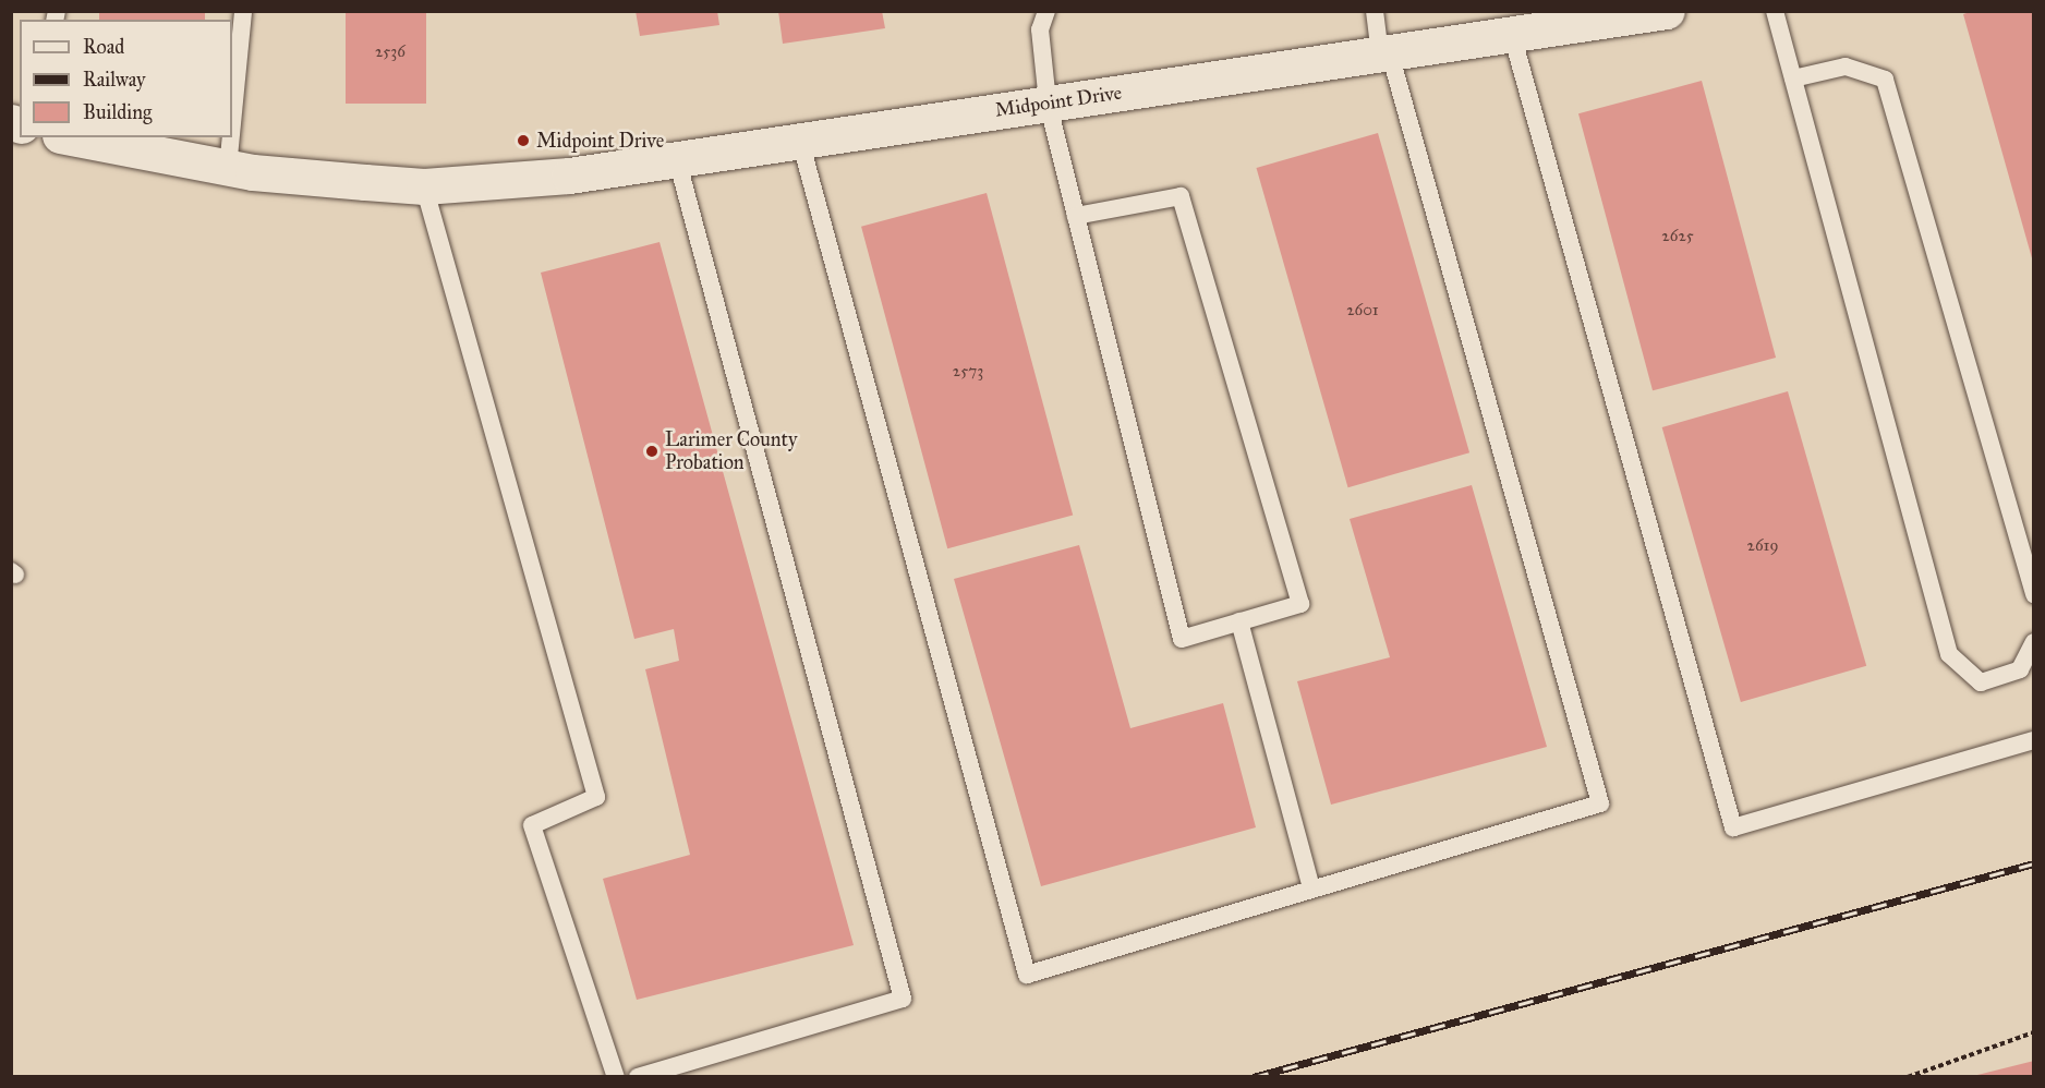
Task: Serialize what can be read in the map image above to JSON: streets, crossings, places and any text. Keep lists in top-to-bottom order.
{
  "streets": {
    "street": ["Midpoint Drive"]
  },
  "places": ["Midpoint Drive", "Larimer County Probation"],
  "house_numbers": [
    "2536",
    "2625",
    "2601",
    "2573",
    "2619"
  ],
  "legend": ["Road", "Railway", "Building"]
}
